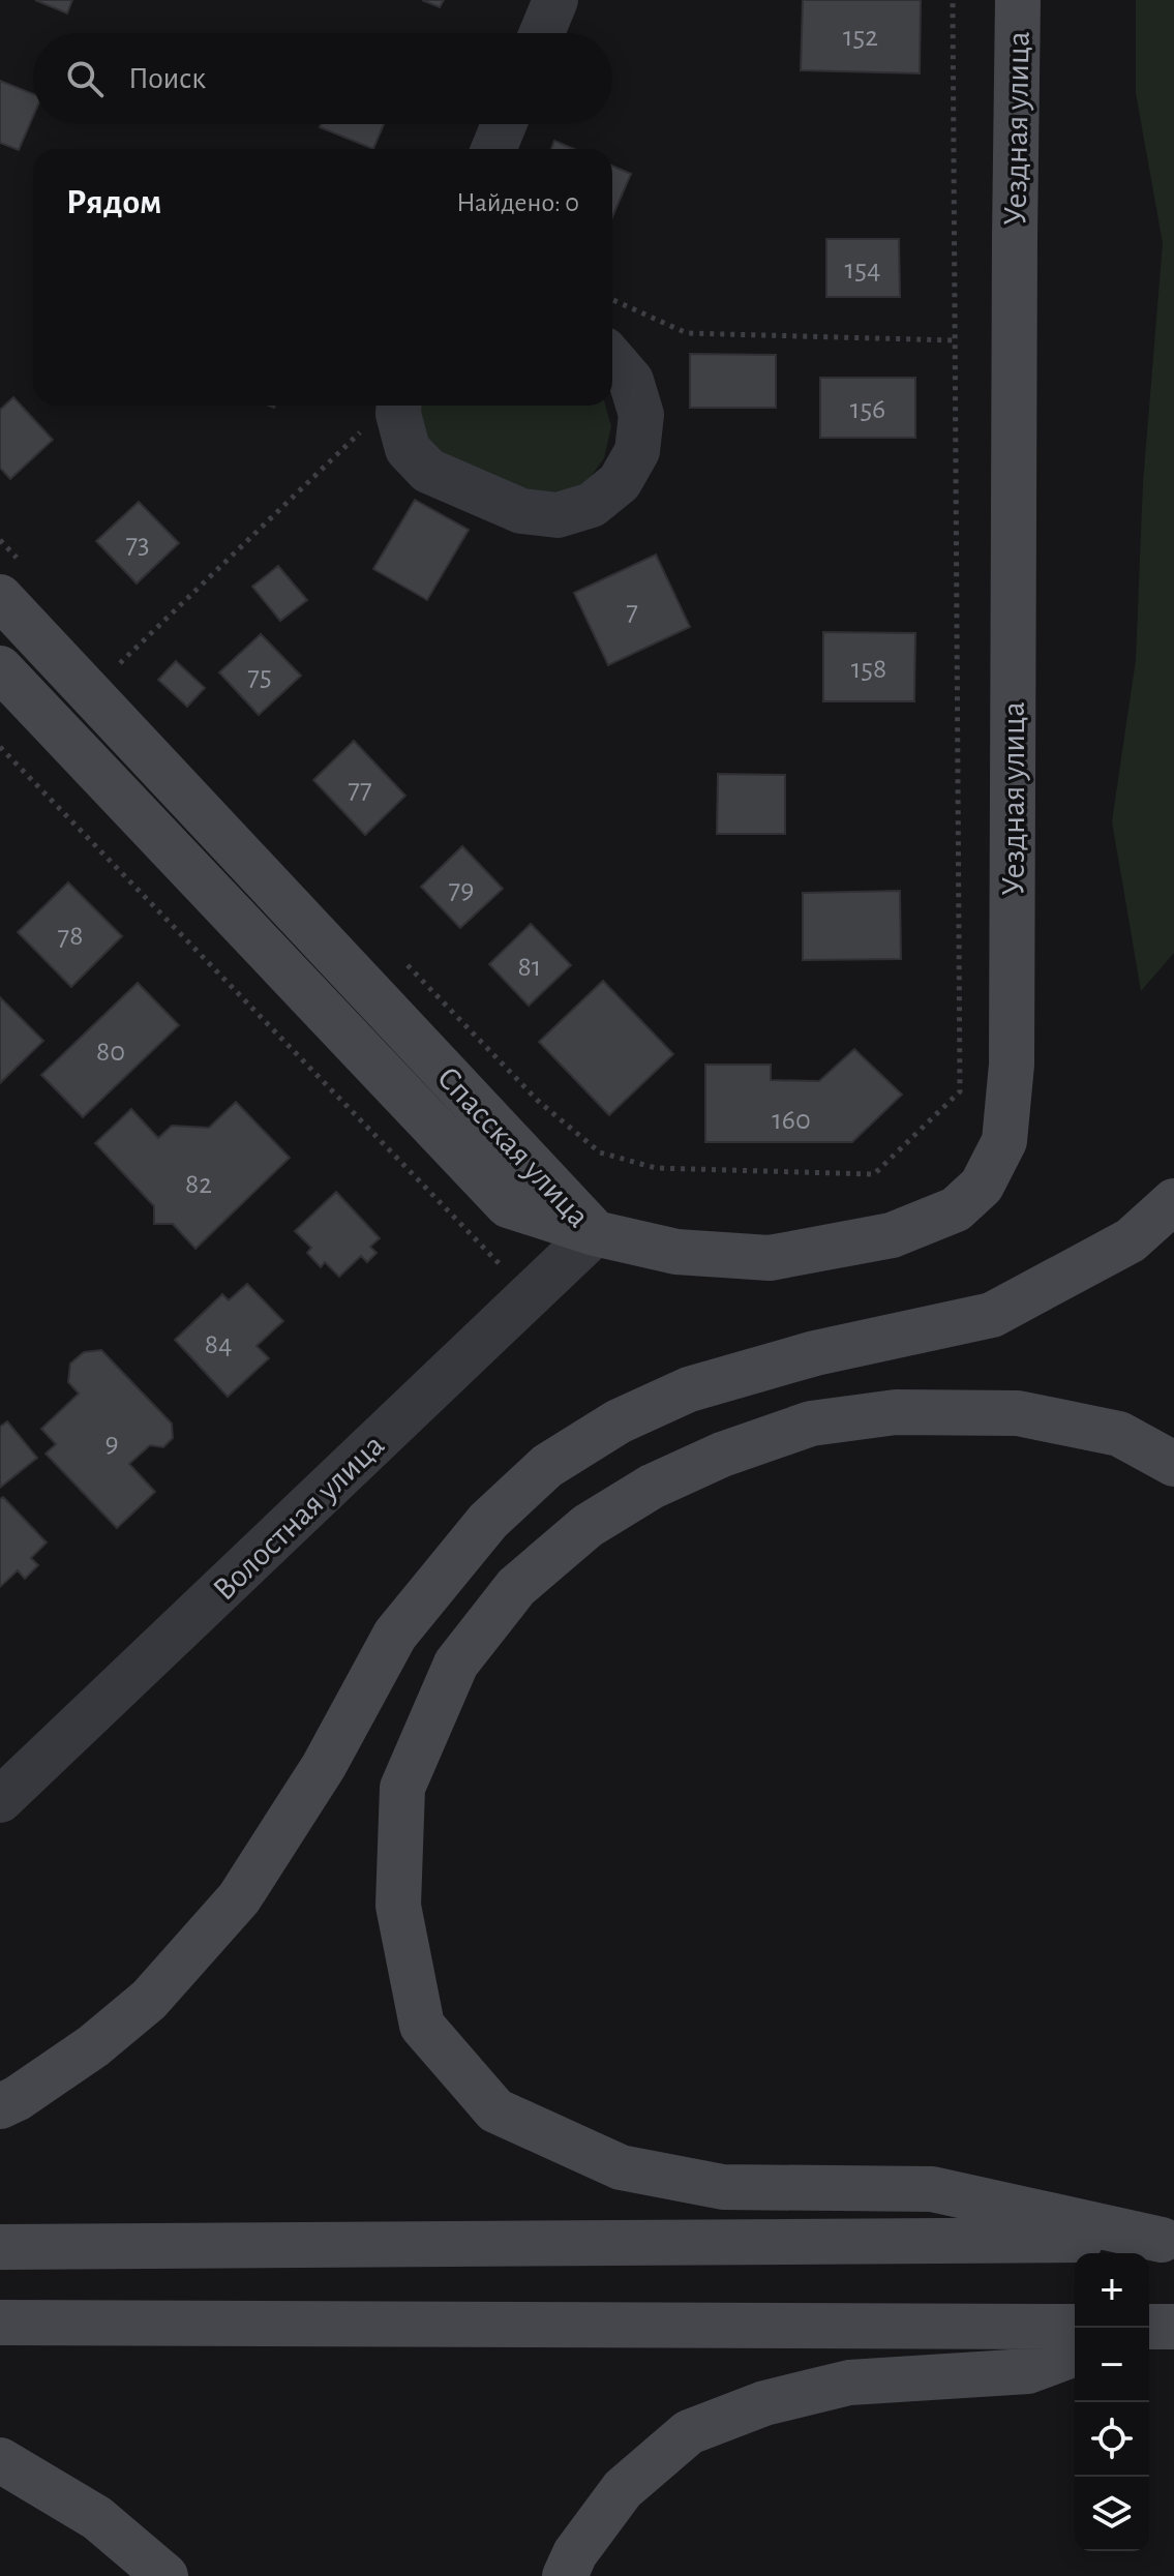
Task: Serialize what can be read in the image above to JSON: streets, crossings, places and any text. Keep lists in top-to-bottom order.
{
  "streets": {
    "street": ["Уездная улица", "Спасская улица", "Волостная улица"]
  },
  "crossings": [
    ["Уездная улица", "Спасская улица"],
    ["Уездная улица", "Волостная улица"],
    ["Спасская улица", "Волостная улица"]
  ],
  "house_numbers": [
    "152",
    "154",
    "156",
    "73",
    "7",
    "158",
    "75",
    "77",
    "79",
    "78",
    "81",
    "80",
    "160",
    "82",
    "84",
    "9"
  ],
  "page": {
    "search": "Поиск",
    "heading": ["Рядом", "Найдено: 0"],
    "map_buttons": ["+", "−"]
  }
}
